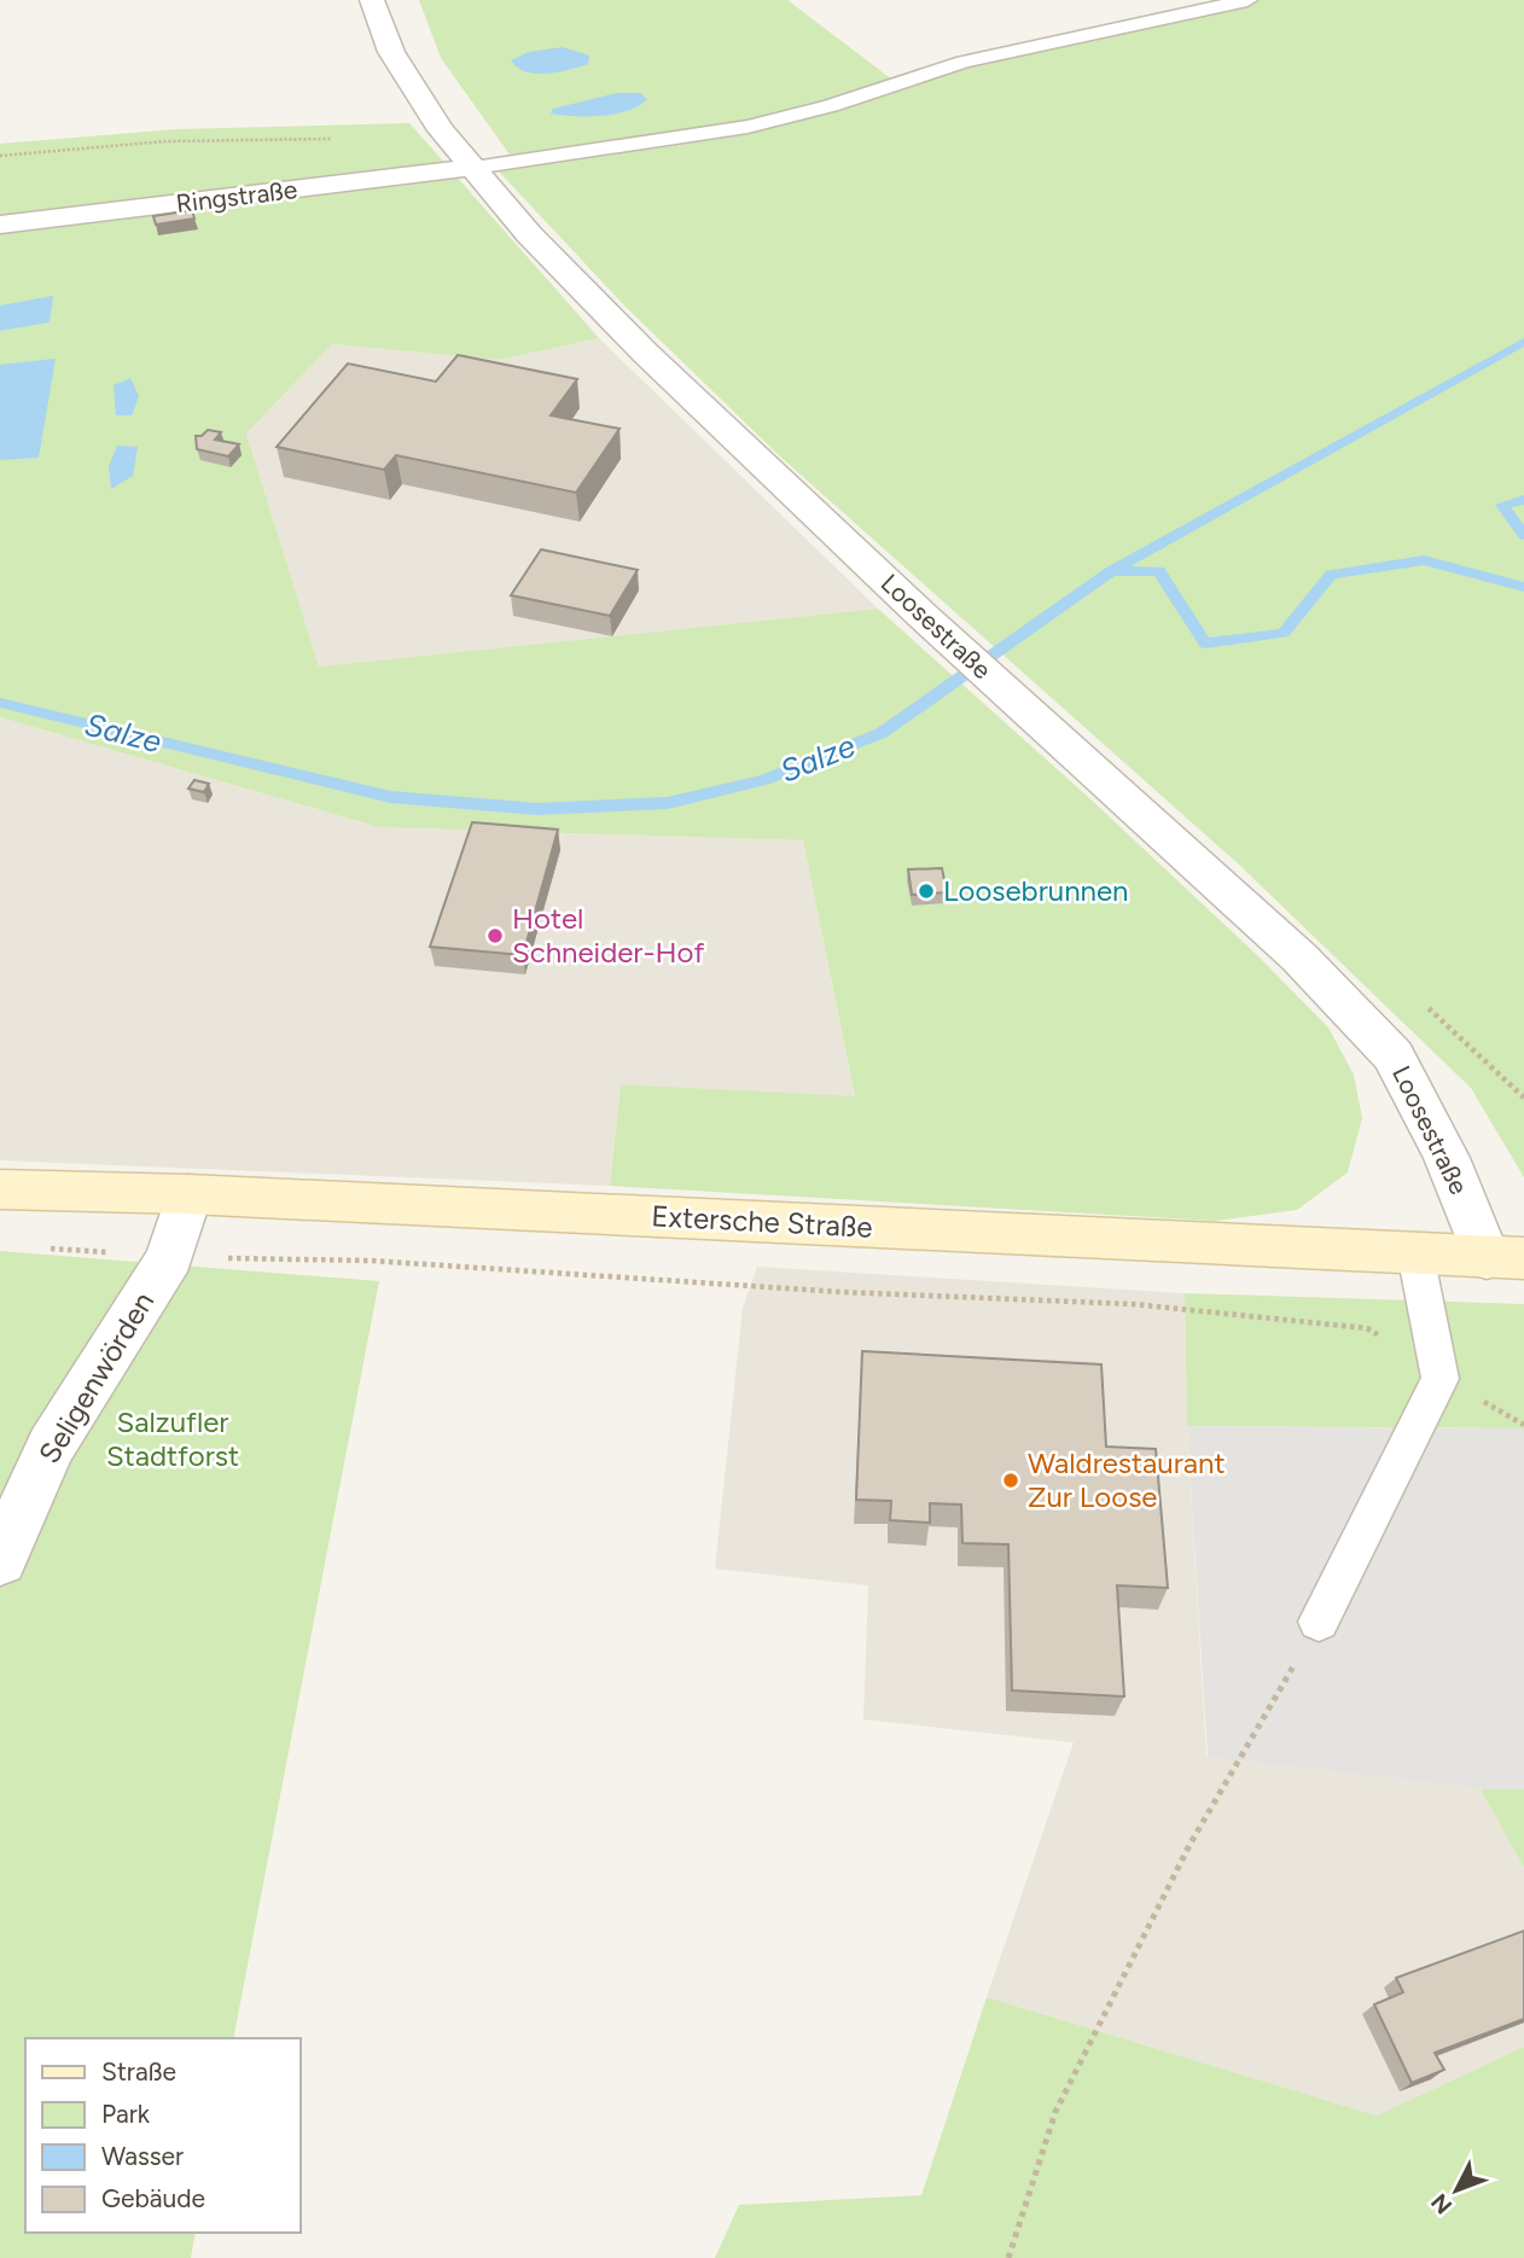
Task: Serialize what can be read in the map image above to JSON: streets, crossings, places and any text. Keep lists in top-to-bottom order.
{
  "streets": {
    "main road": ["Extersche Straße"],
    "street": ["Ringstraße", "Loosestraße", "Seligenwörden"]
  },
  "crossings": [
    ["Ringstraße", "Loosestraße"],
    ["Loosestraße", "Extersche Straße"],
    ["Extersche Straße", "Seligenwörden"]
  ],
  "water": ["Salze"],
  "parks": ["Salzufler Stadtforst"],
  "places": ["Loosebrunnen", "Hotel Schneider-Hof", "Waldrestaurant Zur Loose"],
  "legend": [
    "Straße",
    "Park",
    "Wasser",
    "Gebäude"
  ],
  "north": "bottom left"
}
